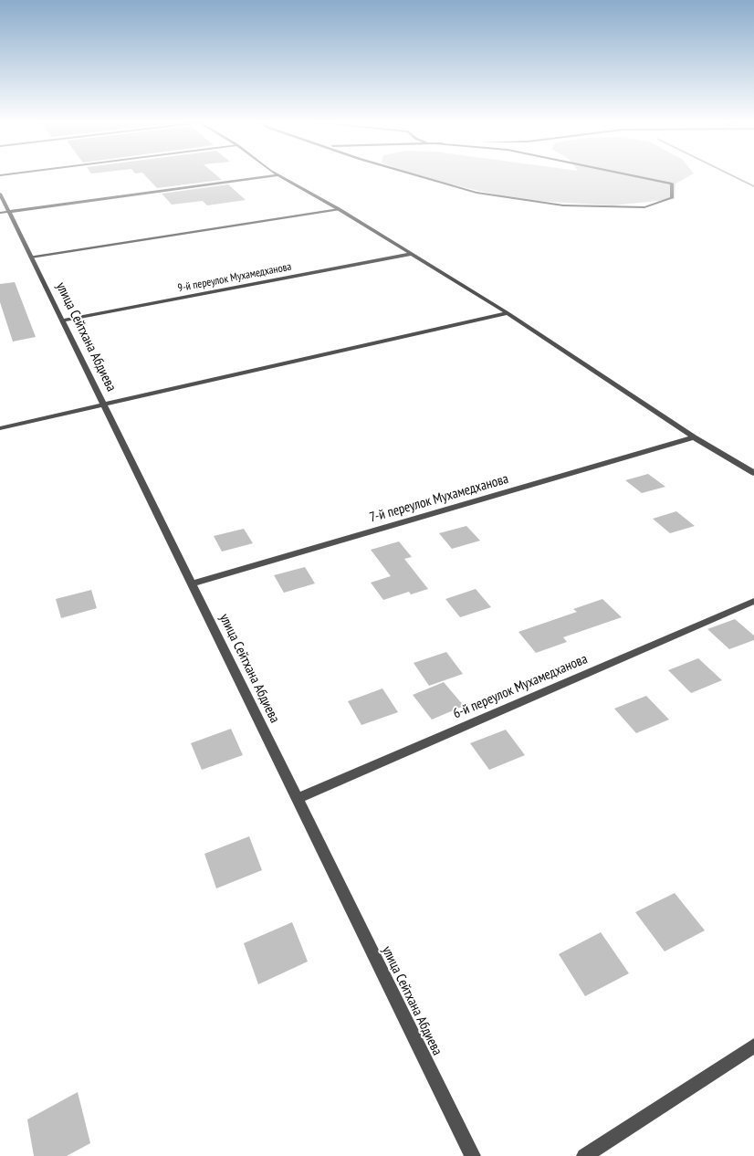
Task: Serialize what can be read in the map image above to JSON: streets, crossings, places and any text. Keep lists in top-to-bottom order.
{
  "streets": {
    "street": [
      "9-й переулок Мухамедханова",
      "улица Сейтхана Абдиева",
      "7-й переулок Мухамедханова",
      "6-й переулок Мухамедханова"
    ]
  },
  "crossings": [
    ["9-й переулок Мухамедханова", "улица Сейтхана Абдиева"],
    ["улица Сейтхана Абдиева", "7-й переулок Мухамедханова"],
    ["улица Сейтхана Абдиева", "6-й переулок Мухамедханова"]
  ]
}
